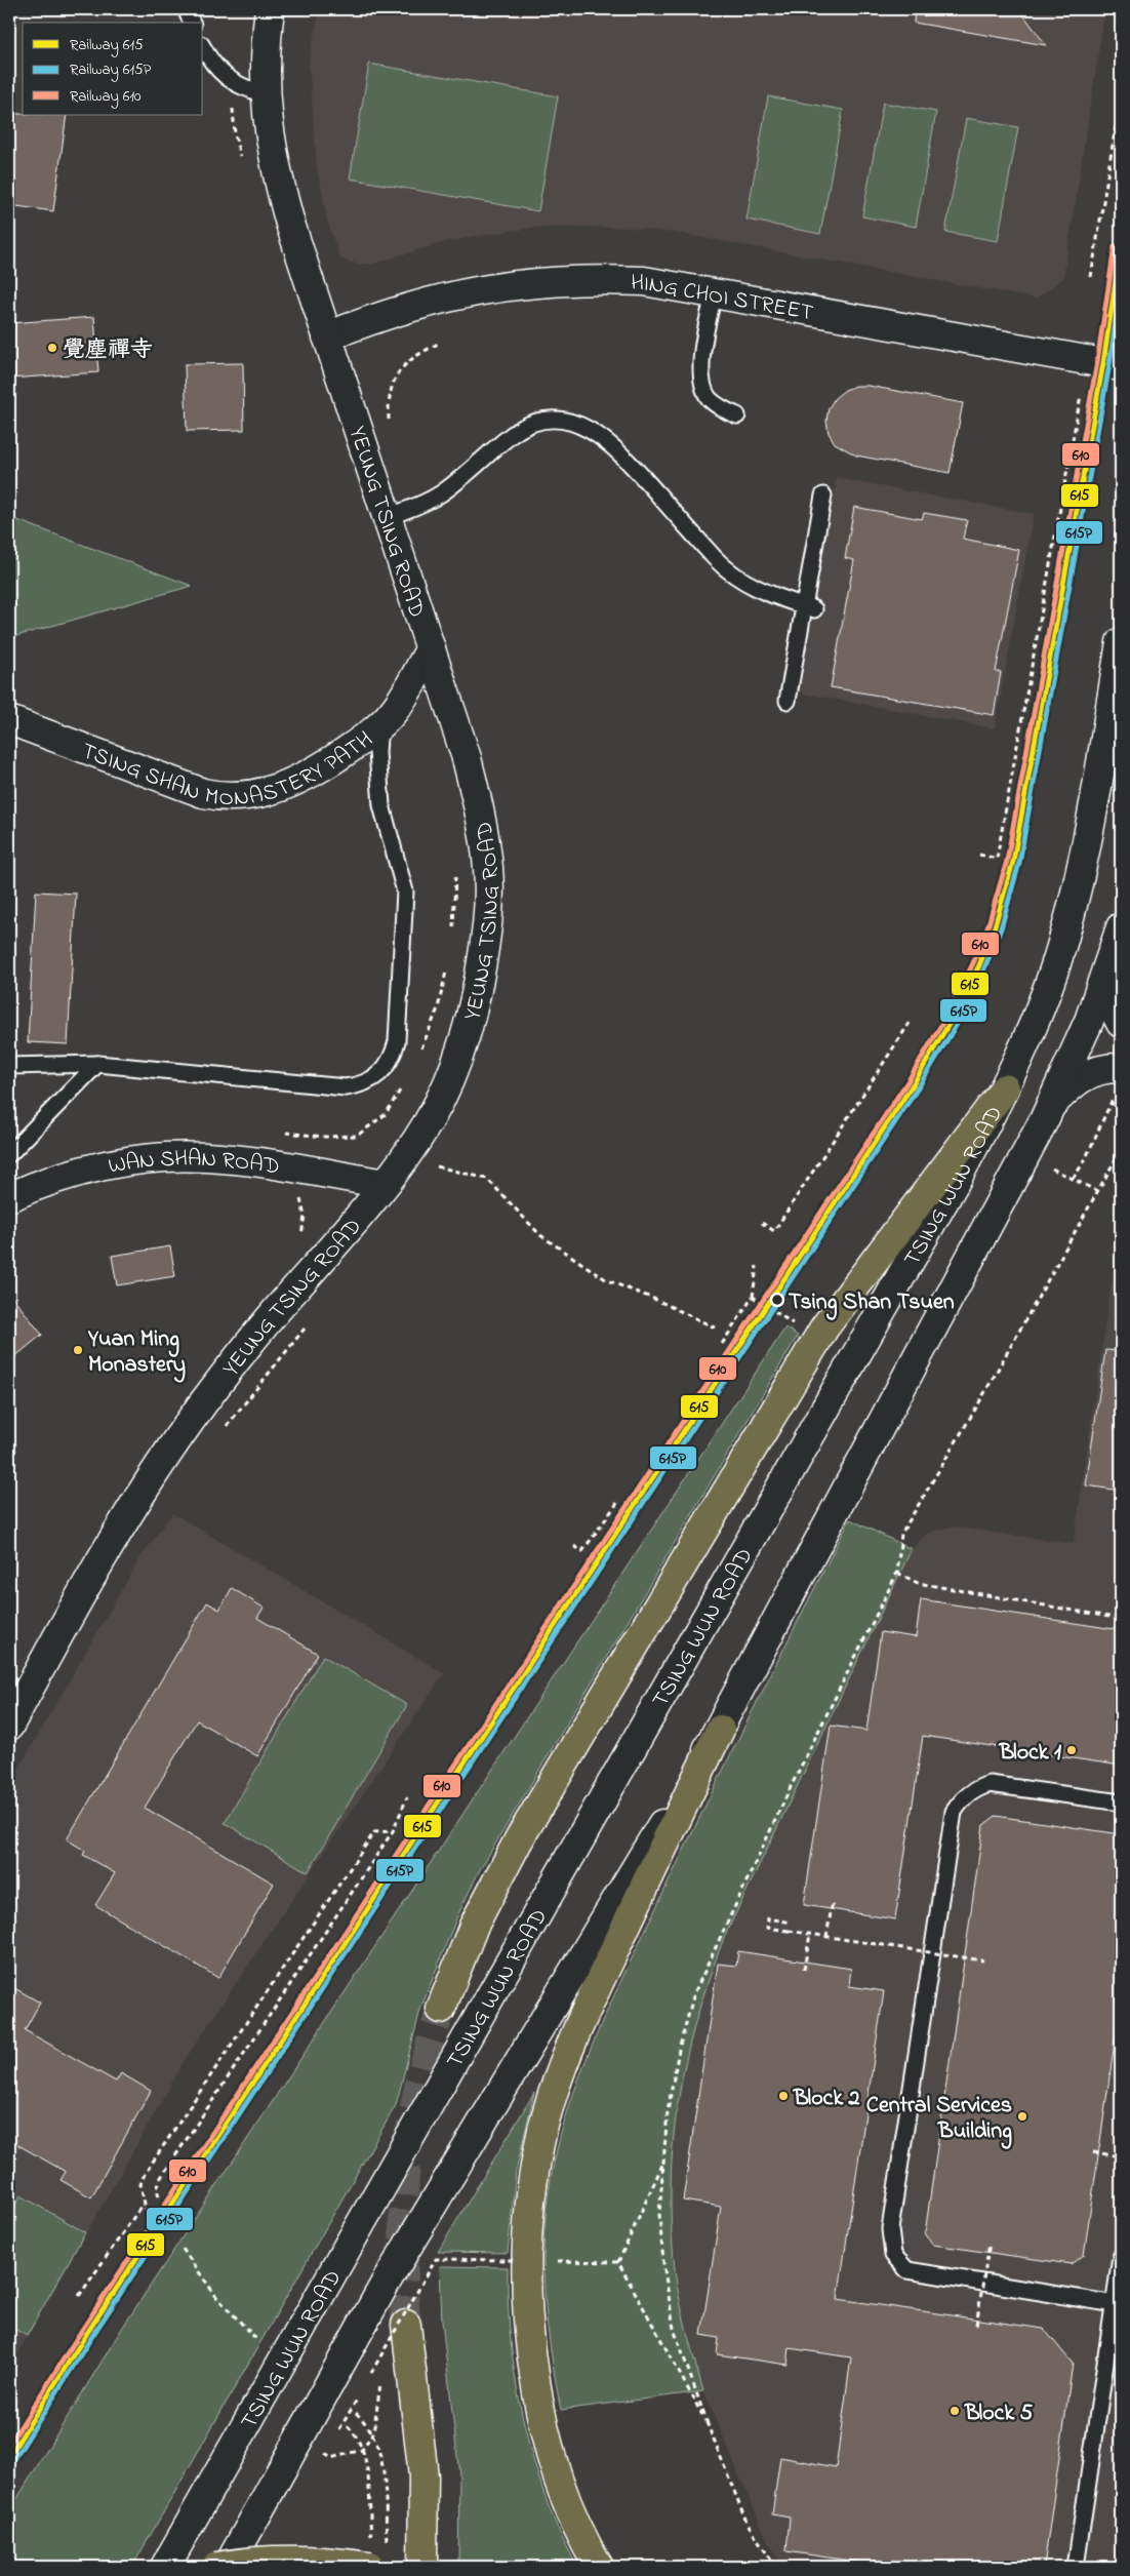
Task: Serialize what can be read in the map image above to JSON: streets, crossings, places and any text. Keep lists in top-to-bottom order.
{
  "streets": {
    "main road": [
      "HING CHOI STREET",
      "YEUNG TSING ROAD",
      "TSING SHAN MONASTERY PATH",
      "WAN SHAN ROAD",
      "TSING WUN ROAD"
    ]
  },
  "crossings": [
    ["HING CHOI STREET", "YEUNG TSING ROAD"],
    ["YEUNG TSING ROAD", "TSING SHAN MONASTERY PATH"],
    ["YEUNG TSING ROAD", "WAN SHAN ROAD"]
  ],
  "places": [
    "覺塵禪寺",
    "Tsing Shan Tsuen",
    "Yuan Ming Monastery",
    "Block 1",
    "Block 2",
    "Central Services Building",
    "Block 5"
  ],
  "lines": ["rail line 610", "rail line 615", "rail line 615P"],
  "legend": ["Railway 615", "Railway 615P", "Railway 610"]
}
